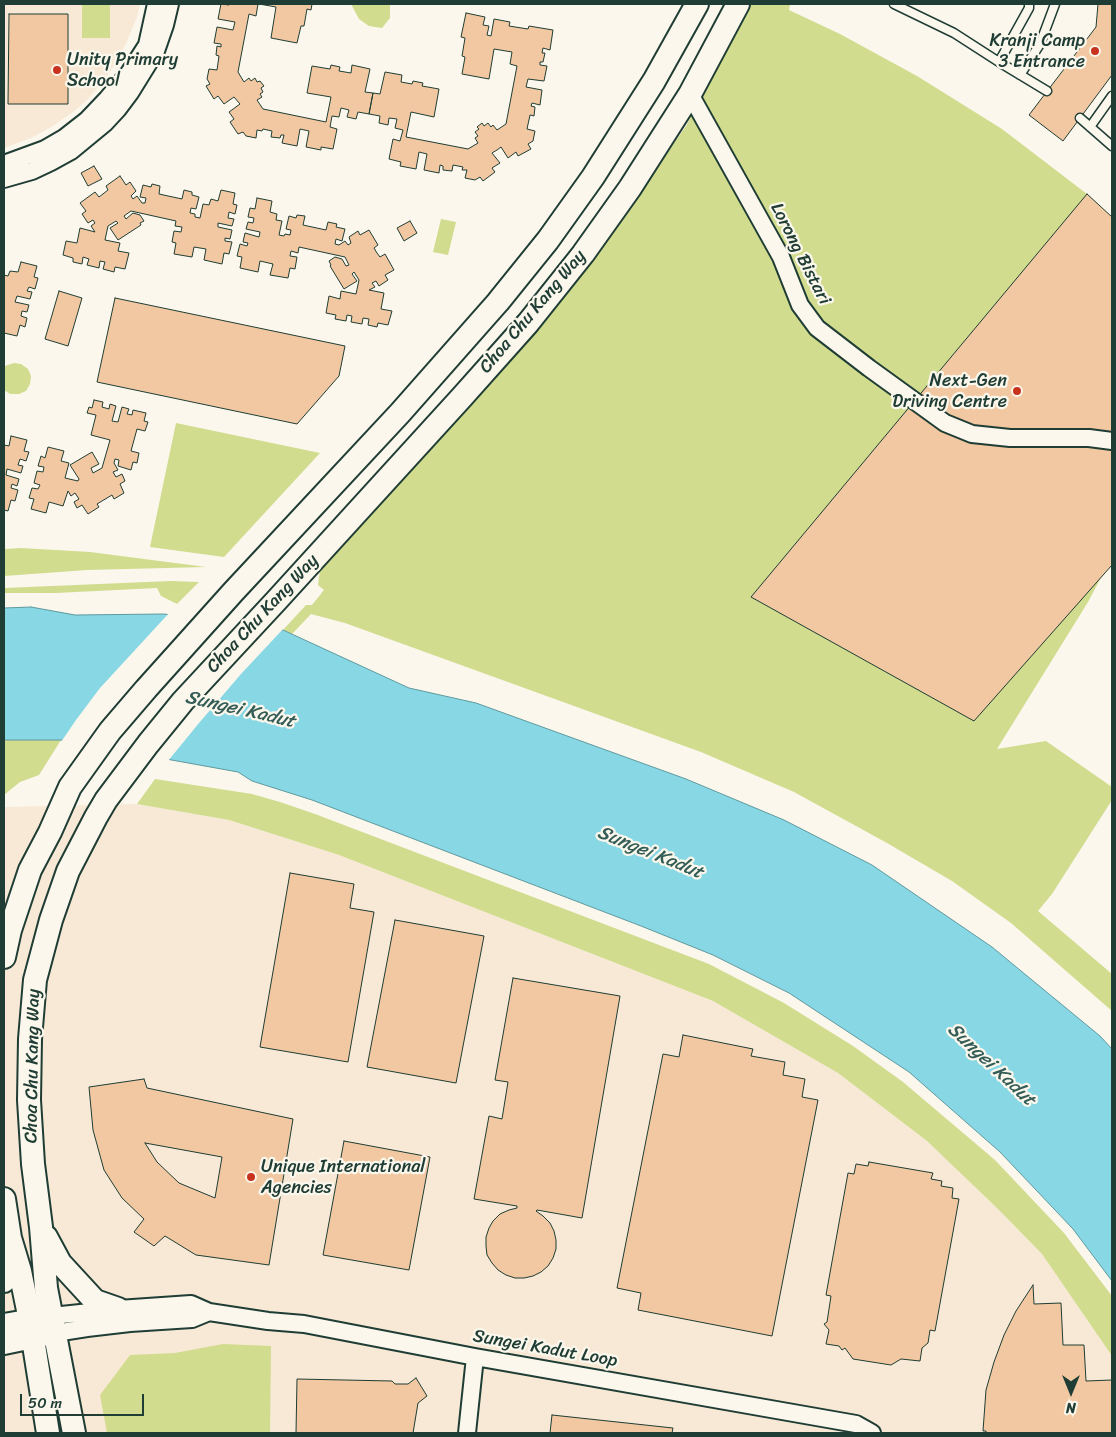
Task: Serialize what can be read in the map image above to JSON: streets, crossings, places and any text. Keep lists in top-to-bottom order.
{
  "streets": {
    "main road": ["Choa Chu Kang Way"],
    "street": ["Lorong Bistari", "Sungei Kadut Loop"]
  },
  "crossings": [
    ["Lorong Bistari", "Choa Chu Kang Way"],
    ["Choa Chu Kang Way", "Sungei Kadut Loop"]
  ],
  "water": ["Sungei Kadut"],
  "places": [
    "Kranji Camp 3 Entrance",
    "Unity Primary School",
    "Next-Gen Driving Centre",
    "Unique International Agencies"
  ],
  "scale_bar": "50 m",
  "north": "bottom"
}
